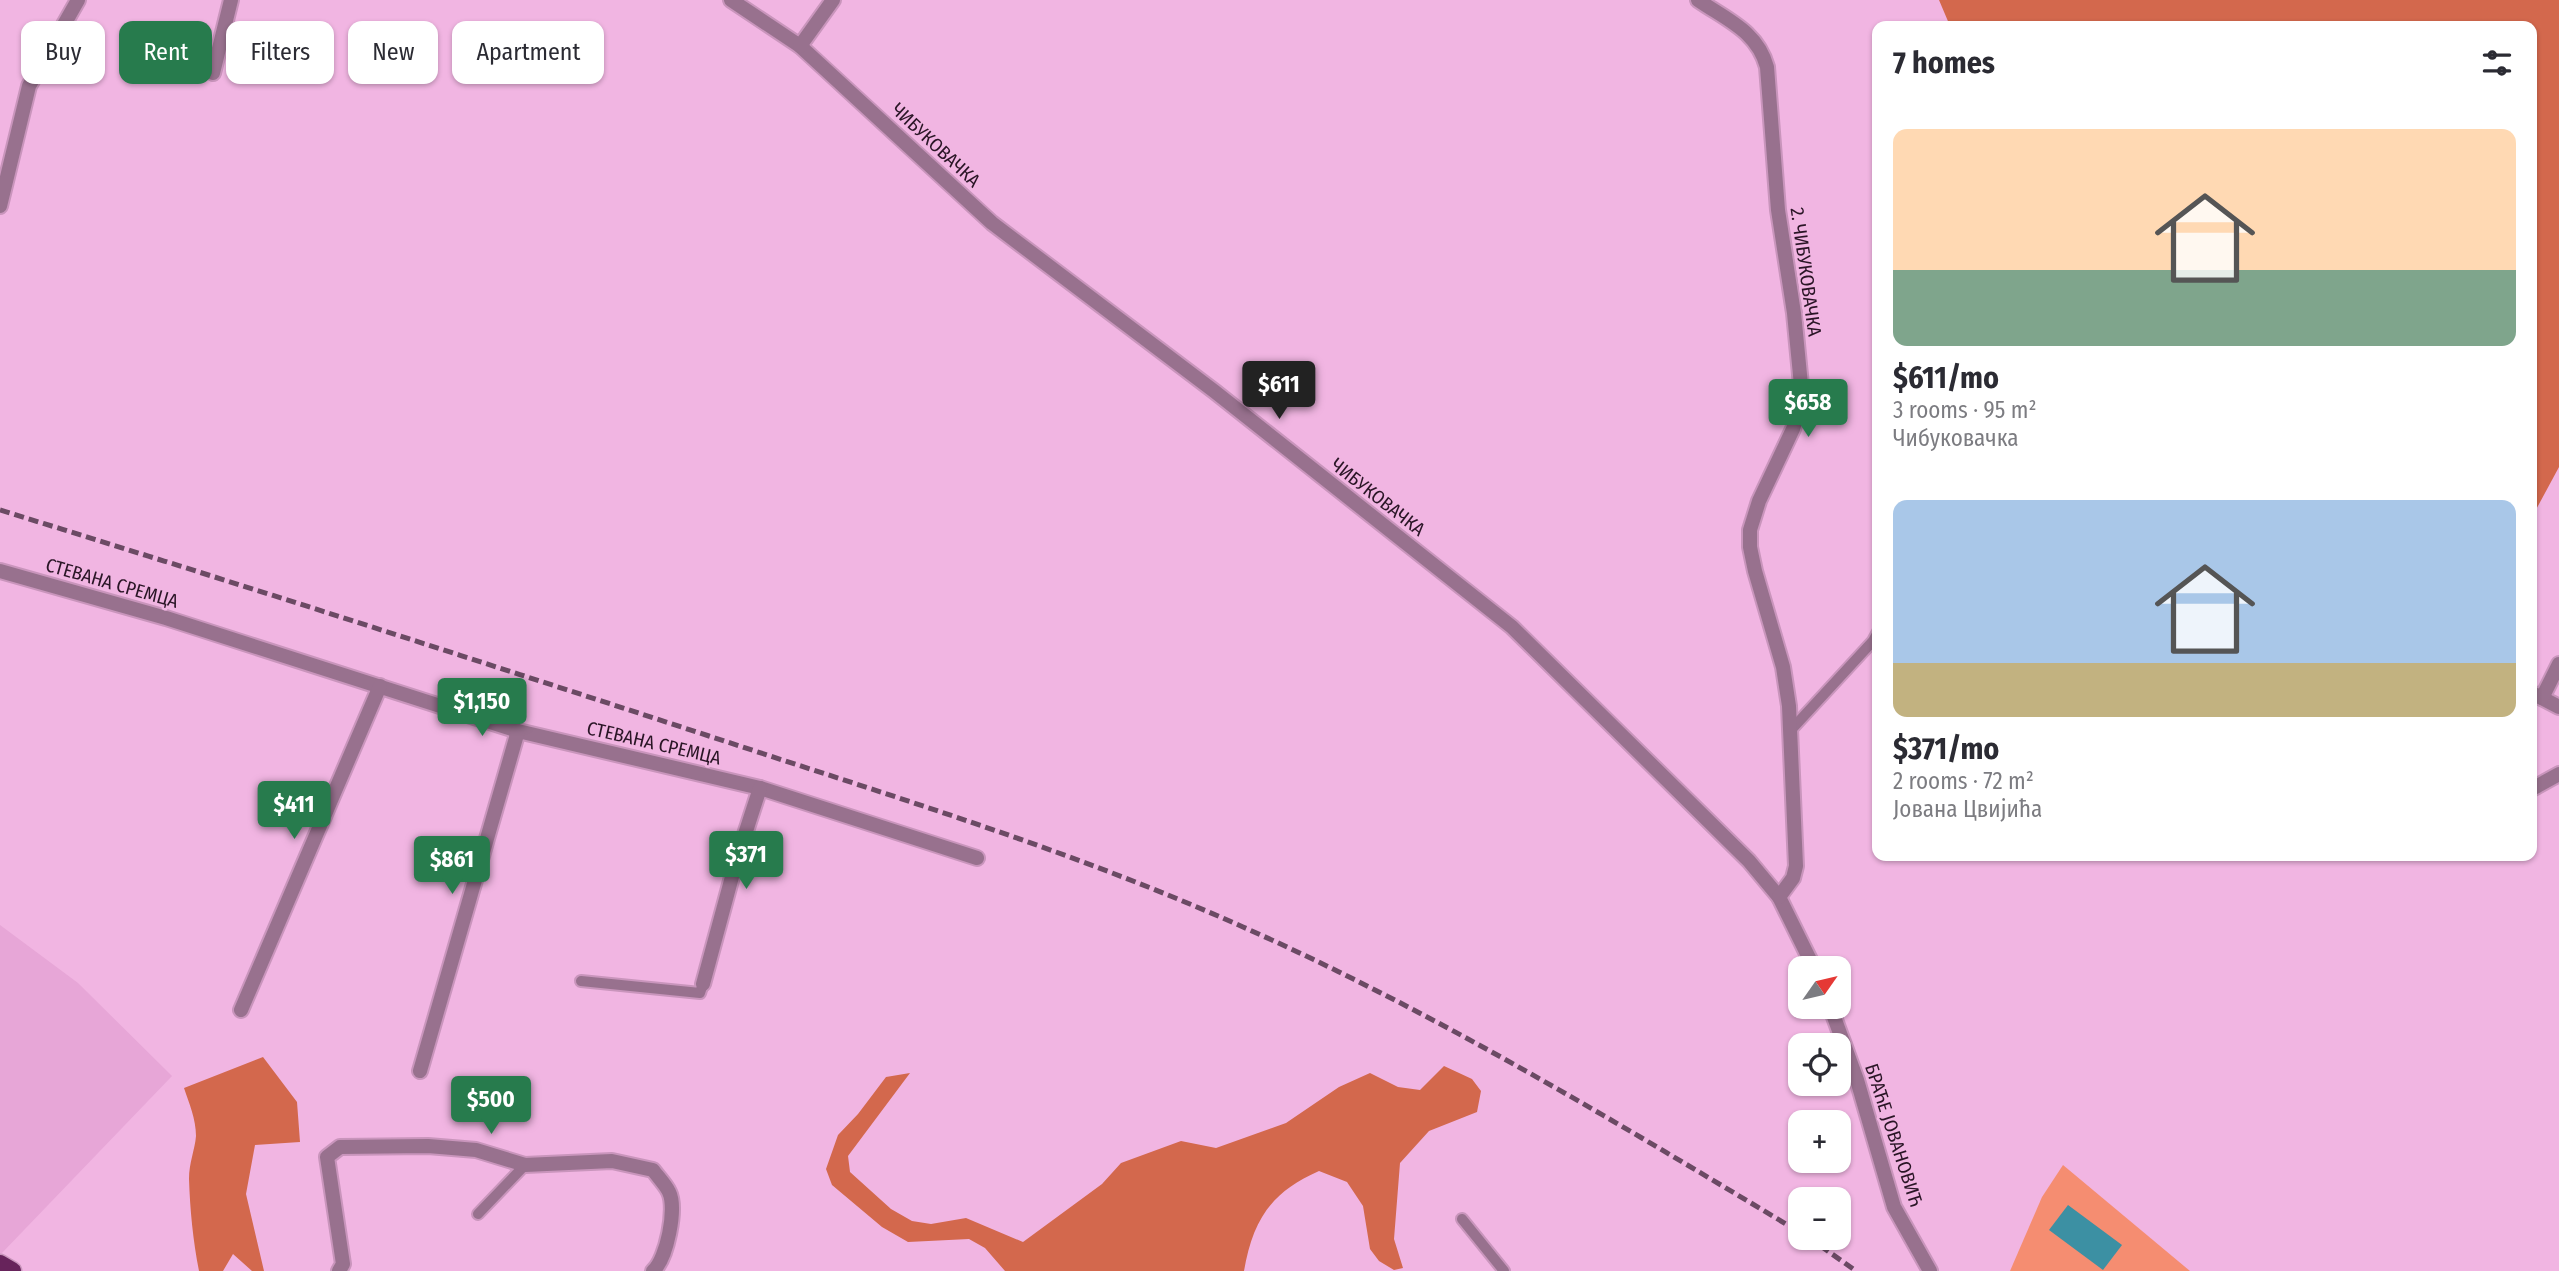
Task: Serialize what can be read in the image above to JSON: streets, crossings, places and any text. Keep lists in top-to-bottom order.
{
  "streets": {
    "street": [
      "ЧИБУКОВАЧКА",
      "2. ЧИБУКОВАЧКА",
      "СТЕВАНА СРЕМЦА",
      "БРАЋЕ ЈОВАНОВИЋ"
    ]
  },
  "crossings": [
    ["ЧИБУКОВАЧКА", "2. ЧИБУКОВАЧКА"]
  ],
  "north": "top right",
  "page": {
    "chip": [
      "Buy",
      "Rent",
      "Filters",
      "New",
      "Apartment"
    ],
    "heading": "7 homes",
    "list": [
      {
        "name": "$611/mo",
        "note": "3 rooms · 95 m² · Чибуковачка"
      },
      {
        "name": "$371/mo",
        "note": "2 rooms · 72 m² · Јована Цвијића"
      }
    ],
    "price": [
      "$611",
      "$658",
      "$1,150",
      "$411",
      "$371",
      "$861",
      "$500"
    ],
    "map_buttons": ["+", "−"]
  }
}
